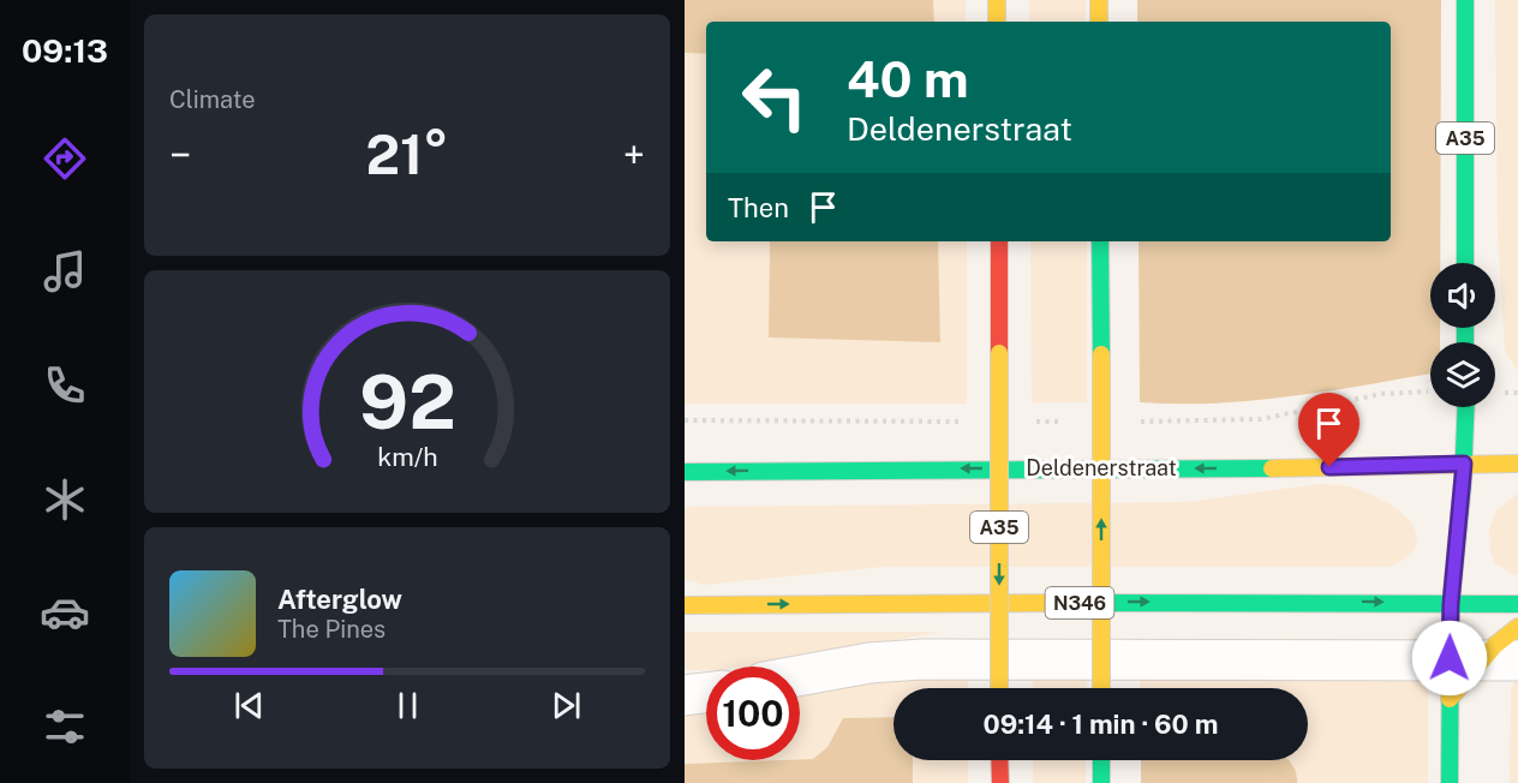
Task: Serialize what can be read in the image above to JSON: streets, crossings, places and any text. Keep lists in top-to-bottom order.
{
  "streets": {
    "main road": ["A35", "Deldenerstraat", "N346"]
  },
  "page": {
    "tabs": "09:13",
    "tile": "Climate",
    "turn": ["40 m", "Deldenerstraat"],
    "heat": ["−", "21°", "+"],
    "then": "Then",
    "song": ["Afterglow", "The Pines"],
    "limit": "100",
    "trip": "09:14 · 1 min · 60 m",
    "gauge": ["92", "km/h"]
  }
}
